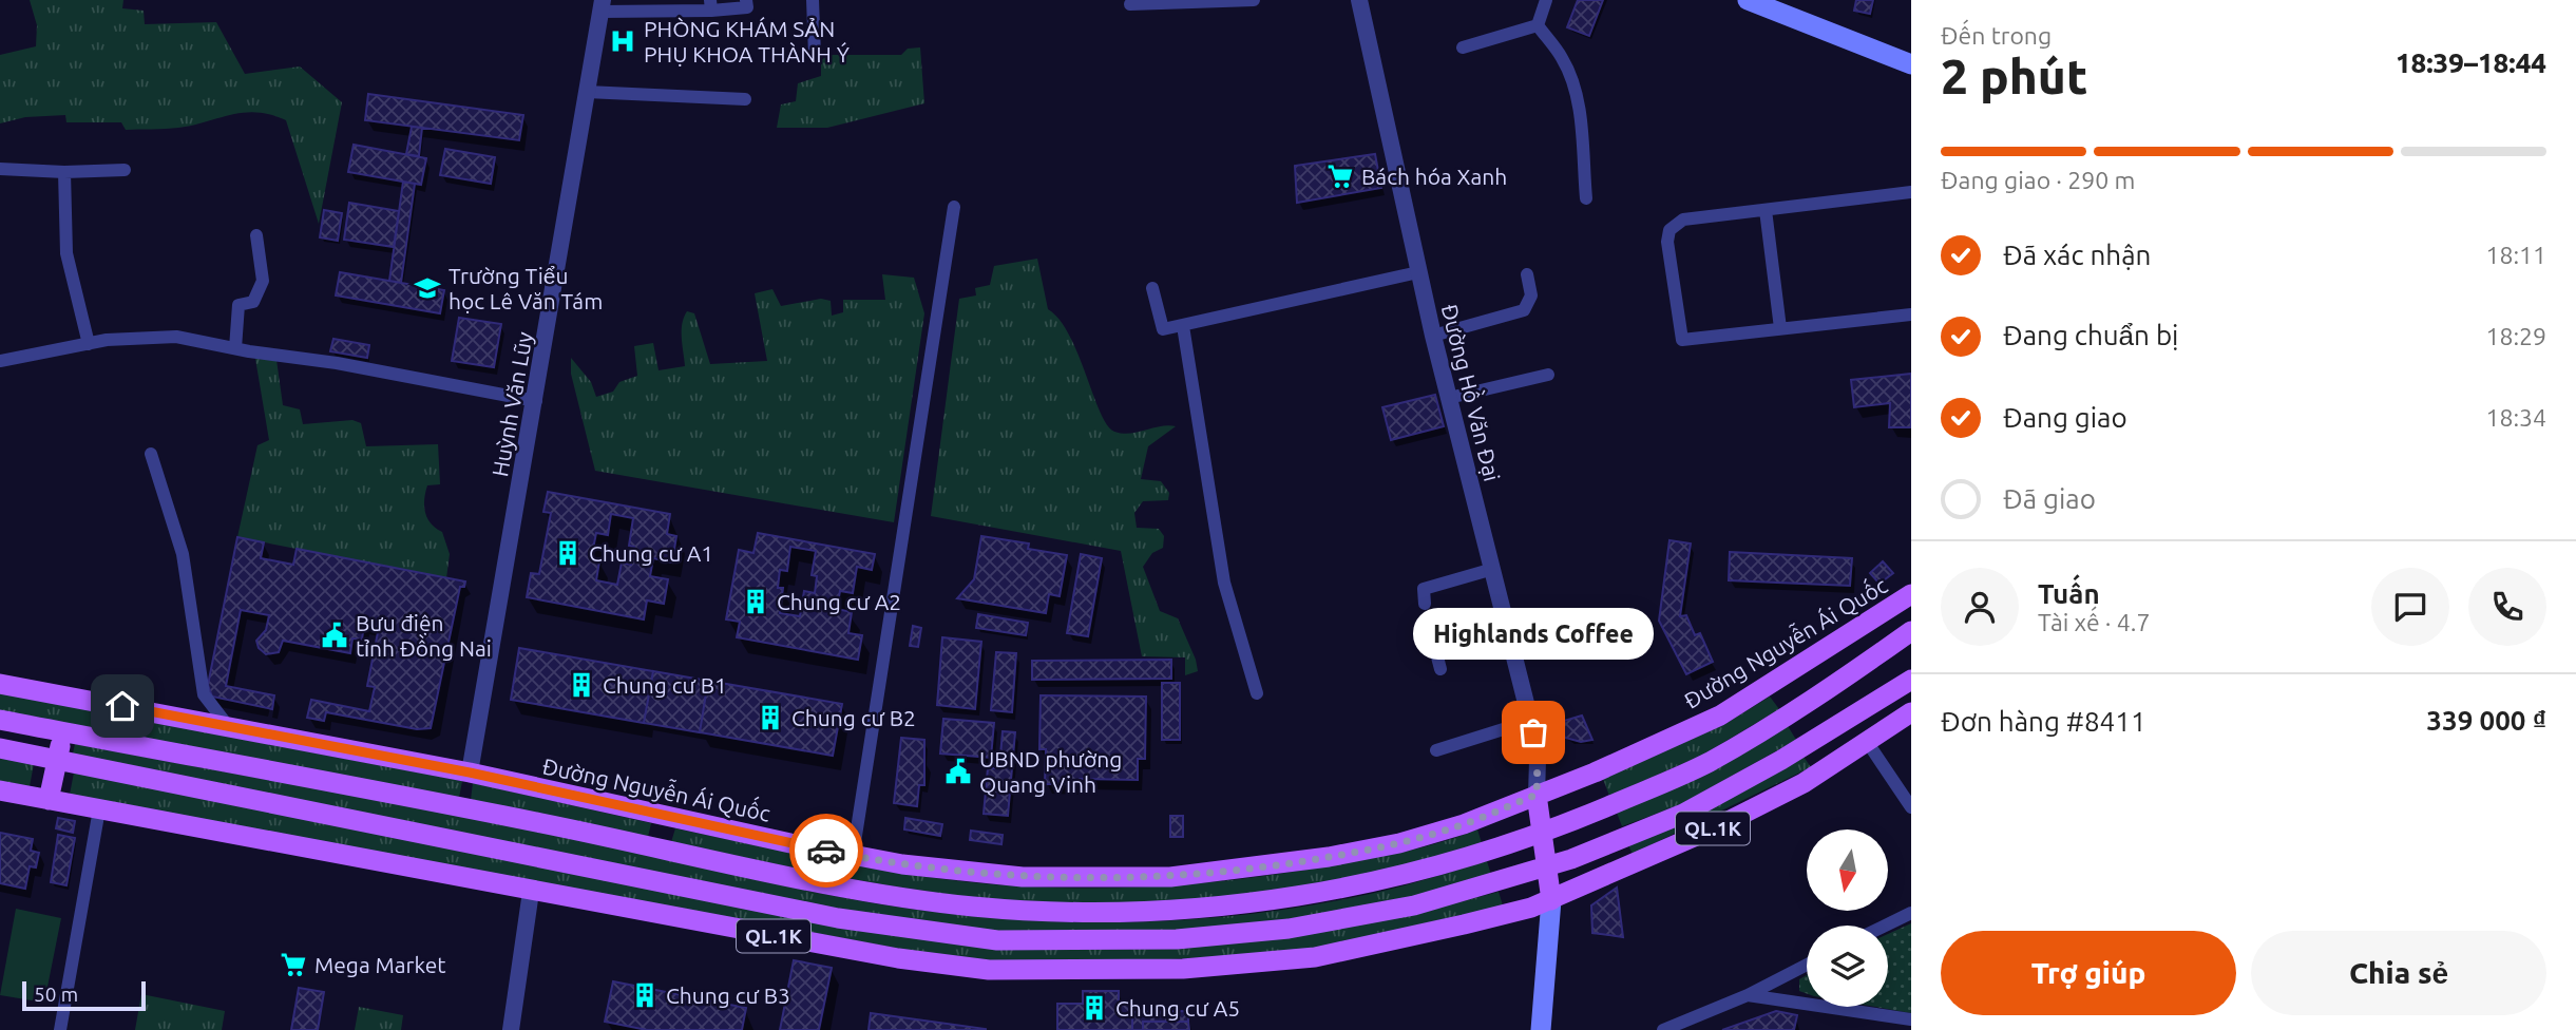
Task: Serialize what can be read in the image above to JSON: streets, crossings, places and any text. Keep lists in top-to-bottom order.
{
  "streets": {
    "main road": ["Đường Nguyễn Ái Quốc", "QL.1K"],
    "street": ["Đường Hồ Văn Đại", "Huỳnh Văn Lũy"]
  },
  "crossings": [
    ["Đường Hồ Văn Đại", "Đường Nguyễn Ái Quốc"],
    ["Huỳnh Văn Lũy", "Đường Nguyễn Ái Quốc"]
  ],
  "places": {
    "hospital": ["PHÒNG KHÁM SẢN PHỤ KHOA THÀNH Ý"],
    "supermarket": ["Bách hóa Xanh", "Mega Market"],
    "school or university": ["Trường Tiểu học Lê Văn Tám"],
    "building": [
      "Chung cư A1",
      "Chung cư A2",
      "Chung cư B1",
      "Chung cư B2",
      "Chung cư B3",
      "Chung cư A5"
    ],
    "public building": ["Bưu điện tỉnh Đồng Nai", "UBND phường Quang Vinh"],
    "other": ["Highlands Coffee"]
  },
  "scale_bar": "50 m",
  "north": "bottom",
  "page": {
    "heading": ["2 phút", "Đến trong", "18:39–18:44"],
    "panel": [
      "Tuấn",
      "Tài xế · 4.7",
      "Đơn hàng #8411",
      "339 000 ₫"
    ],
    "bar": "Đang giao · 290 m",
    "list": [
      ["Đã xác nhận", "18:11"],
      ["Đang chuẩn bị", "18:29"],
      ["Đang giao", "18:34"],
      "Đã giao"
    ],
    "bubble": "Highlands Coffee",
    "buttons": ["Trợ giúp", "Chia sẻ"],
    "scale": "50 m"
  }
}
